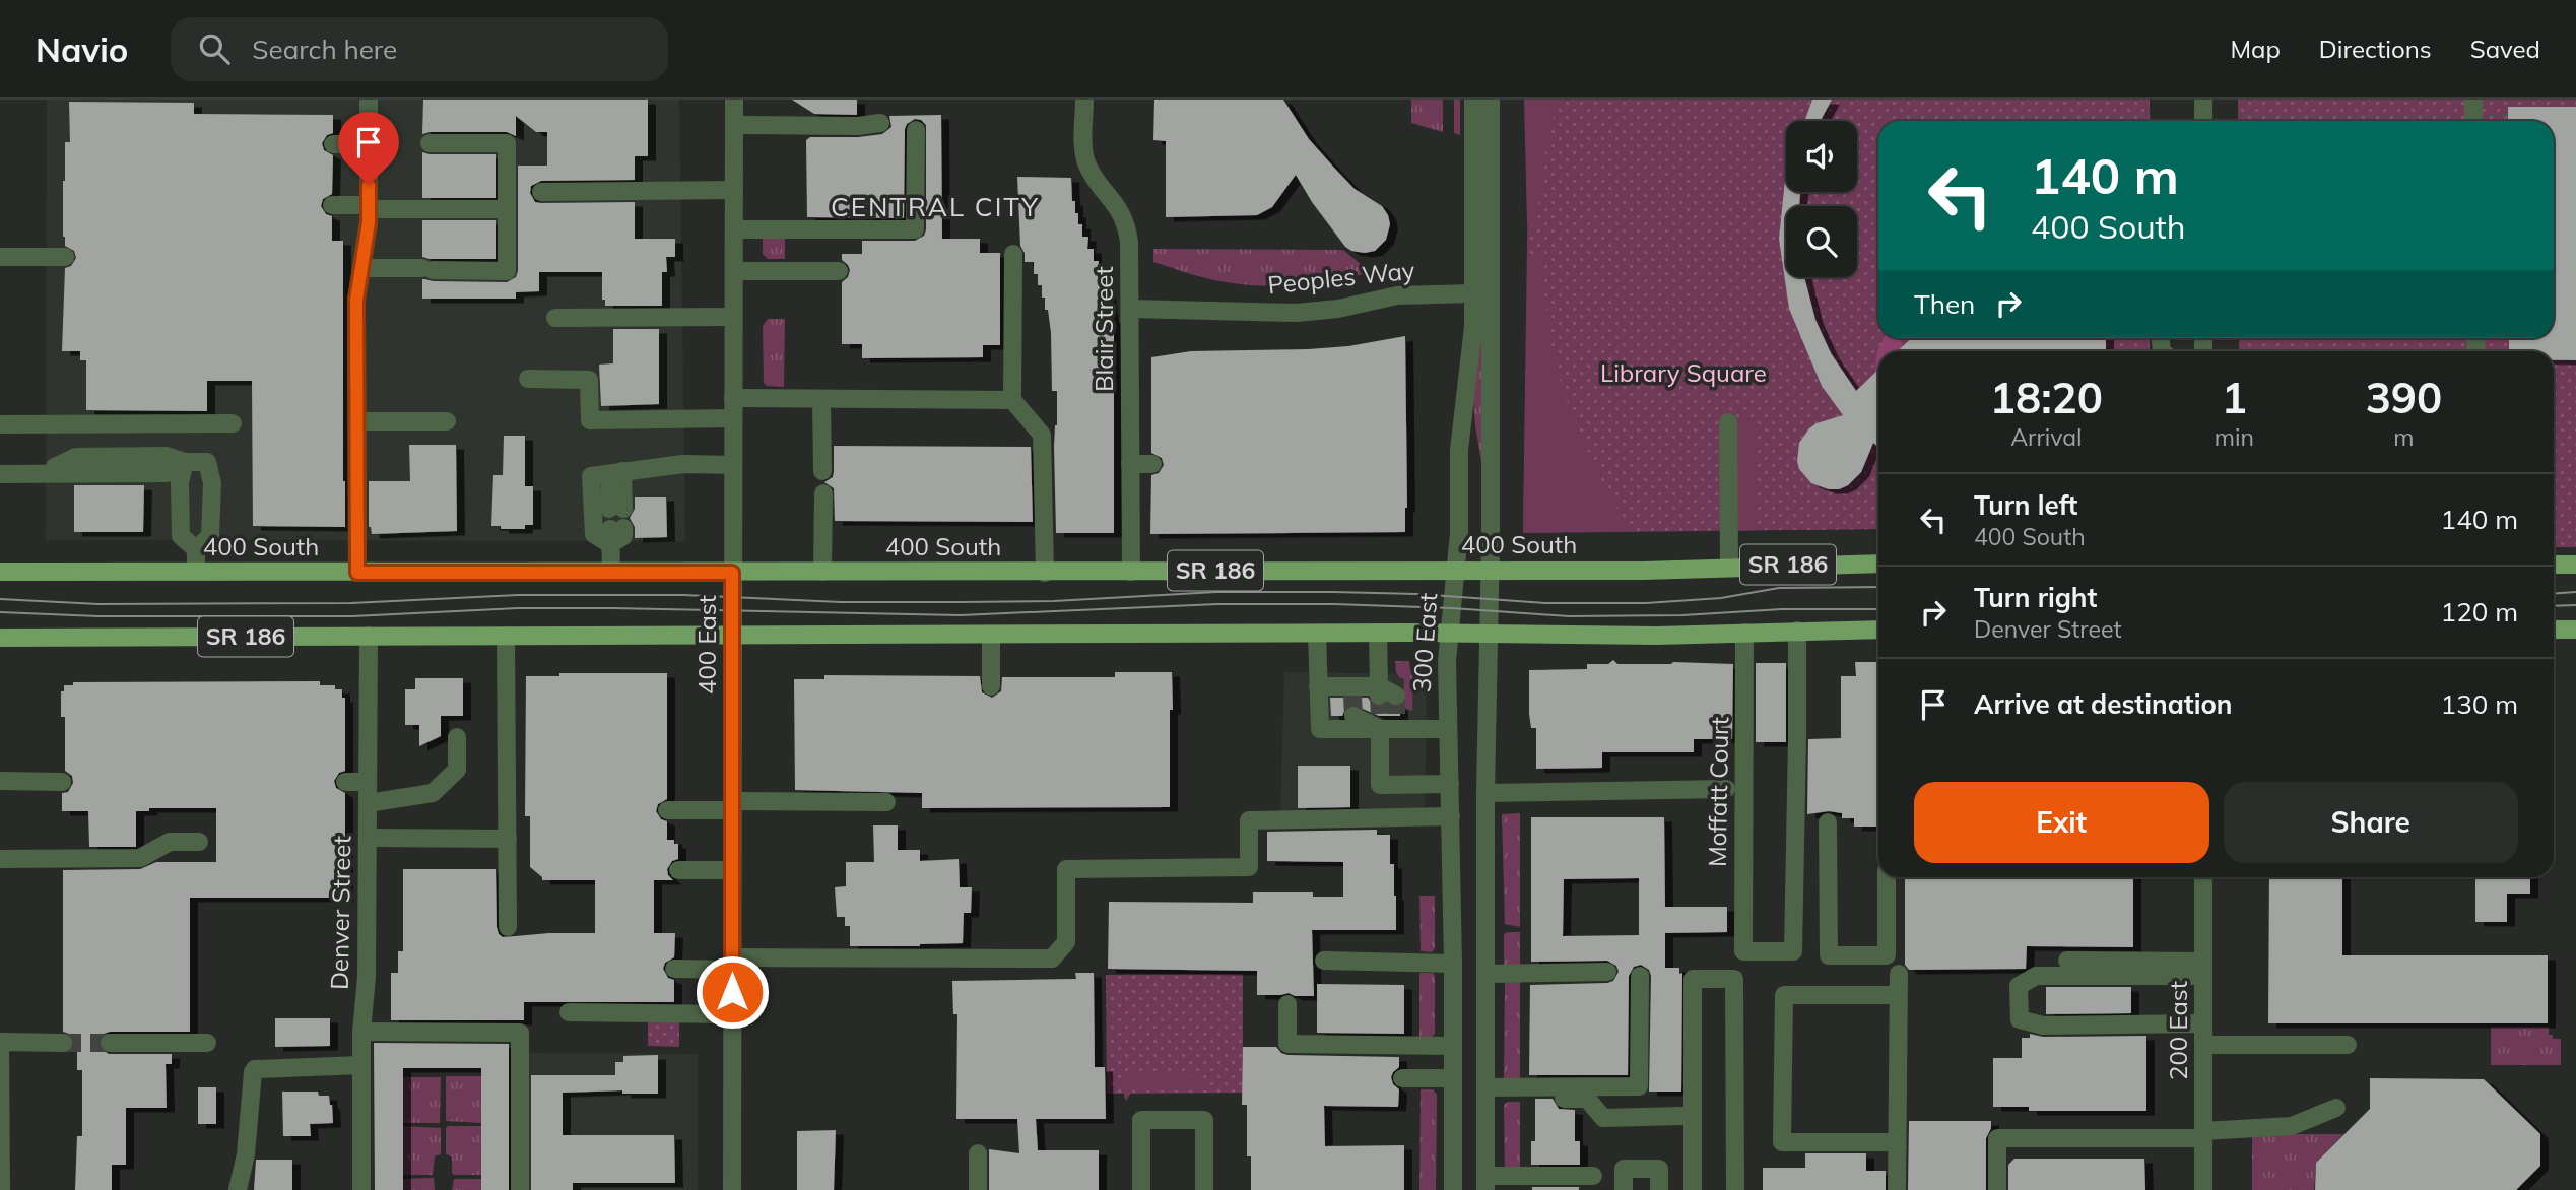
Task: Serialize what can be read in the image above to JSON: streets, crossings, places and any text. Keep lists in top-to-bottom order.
{
  "streets": {
    "main road": ["400 South", "SR 186"],
    "street": [
      "Peoples Way",
      "Blair Street",
      "300 East",
      "400 East",
      "Moffatt Court",
      "Denver Street",
      "200 East"
    ]
  },
  "crossings": [
    ["Peoples Way", "Blair Street"],
    ["Peoples Way", "300 East"],
    ["Blair Street", "400 South"],
    ["400 South", "300 East"],
    ["400 South", "400 East"],
    ["SR 186", "300 East"],
    ["SR 186", "400 East"],
    ["SR 186", "Moffatt Court"],
    ["SR 186", "Denver Street"]
  ],
  "districts": ["CENTRAL CITY"],
  "parks": ["Library Square"],
  "page": {
    "header": "Navio",
    "search": "Search here",
    "nav": ["Map", "Directions", "Saved"],
    "turn": ["140 m", "400 South"],
    "then": "Then",
    "eta": [
      "18:20",
      "Arrival",
      "1",
      "min",
      "390",
      "m"
    ],
    "list": [
      {
        "name": "Turn left",
        "note": "400 South",
        "value": "140 m"
      },
      {
        "name": "Turn right",
        "note": "Denver Street",
        "value": "120 m"
      },
      {
        "name": "Arrive at destination",
        "value": "130 m"
      }
    ],
    "buttons": ["Exit", "Share"]
  }
}
